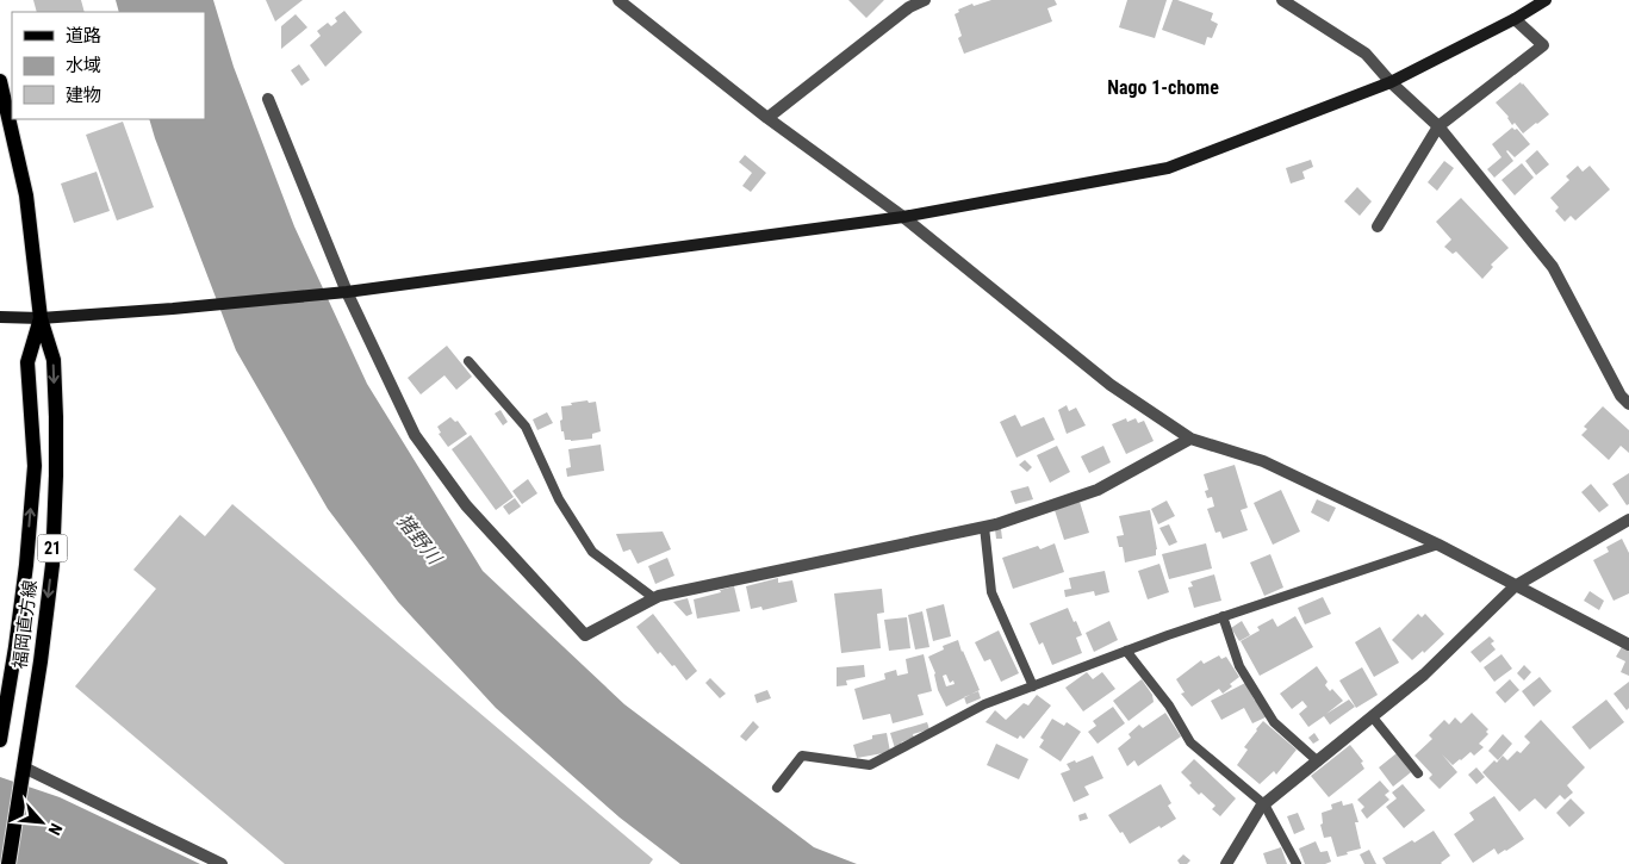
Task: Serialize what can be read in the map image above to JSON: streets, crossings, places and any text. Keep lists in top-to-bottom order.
{
  "streets": {
    "main road": ["21", "福岡直方線"]
  },
  "districts": ["Nago 1-chome"],
  "water": ["猪野川"],
  "legend": ["道路", "水域", "建物"],
  "north": "bottom right"
}
